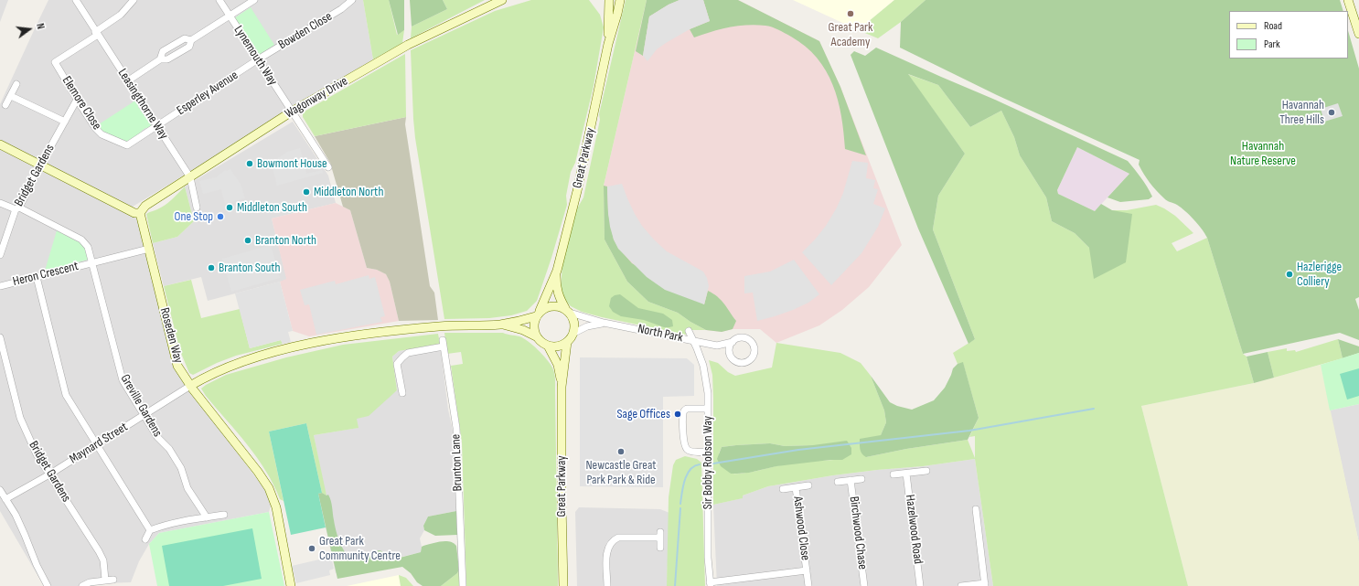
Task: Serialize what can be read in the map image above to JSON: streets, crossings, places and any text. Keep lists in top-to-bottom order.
{
  "streets": {
    "street": [
      "Bowden Close",
      "Lynemouth Way",
      "Esperley Avenue",
      "Wagonway Drive",
      "Elemore Close",
      "Leasingthorne Way",
      "Great Parkway",
      "Bridget Gardens",
      "Heron Crescent",
      "North Park",
      "Roseden Way",
      "Greville Gardens",
      "Maynard Street",
      "Brunton Lane",
      "Sir Bobby Robson Way",
      "Ashwood Close",
      "Hazelwood Road",
      "Birchwood Chase"
    ]
  },
  "crossings": [
    ["Bowden Close", "Lynemouth Way"],
    ["Bowden Close", "Esperley Avenue"],
    ["Lynemouth Way", "Esperley Avenue"],
    ["Lynemouth Way", "Wagonway Drive"],
    ["Esperley Avenue", "Elemore Close"],
    ["Esperley Avenue", "Leasingthorne Way"],
    ["Wagonway Drive", "Leasingthorne Way"],
    ["Wagonway Drive", "Roseden Way"],
    ["Elemore Close", "Leasingthorne Way"],
    ["Elemore Close", "Bridget Gardens"],
    ["Great Parkway", "North Park"],
    ["Bridget Gardens", "Heron Crescent"],
    ["Bridget Gardens", "Maynard Street"],
    ["Heron Crescent", "Roseden Way"],
    ["Heron Crescent", "Greville Gardens"],
    ["North Park", "Sir Bobby Robson Way"],
    ["Roseden Way", "Maynard Street"],
    ["Greville Gardens", "Maynard Street"],
    ["Sir Bobby Robson Way", "Ashwood Close"]
  ],
  "parks": ["Havannah Nature Reserve"],
  "places": [
    "Great Park Academy",
    "Havannah Three Hills",
    "Bowmont House",
    "Middleton North",
    "Middleton South",
    "One Stop",
    "Branton North",
    "Branton South",
    "Hazlerigge Colliery",
    "Sage Offices",
    "Newcastle Great Park Park & Ride",
    "Great Park Community Centre"
  ],
  "legend": ["Road", "Park"],
  "north": "right"
}
